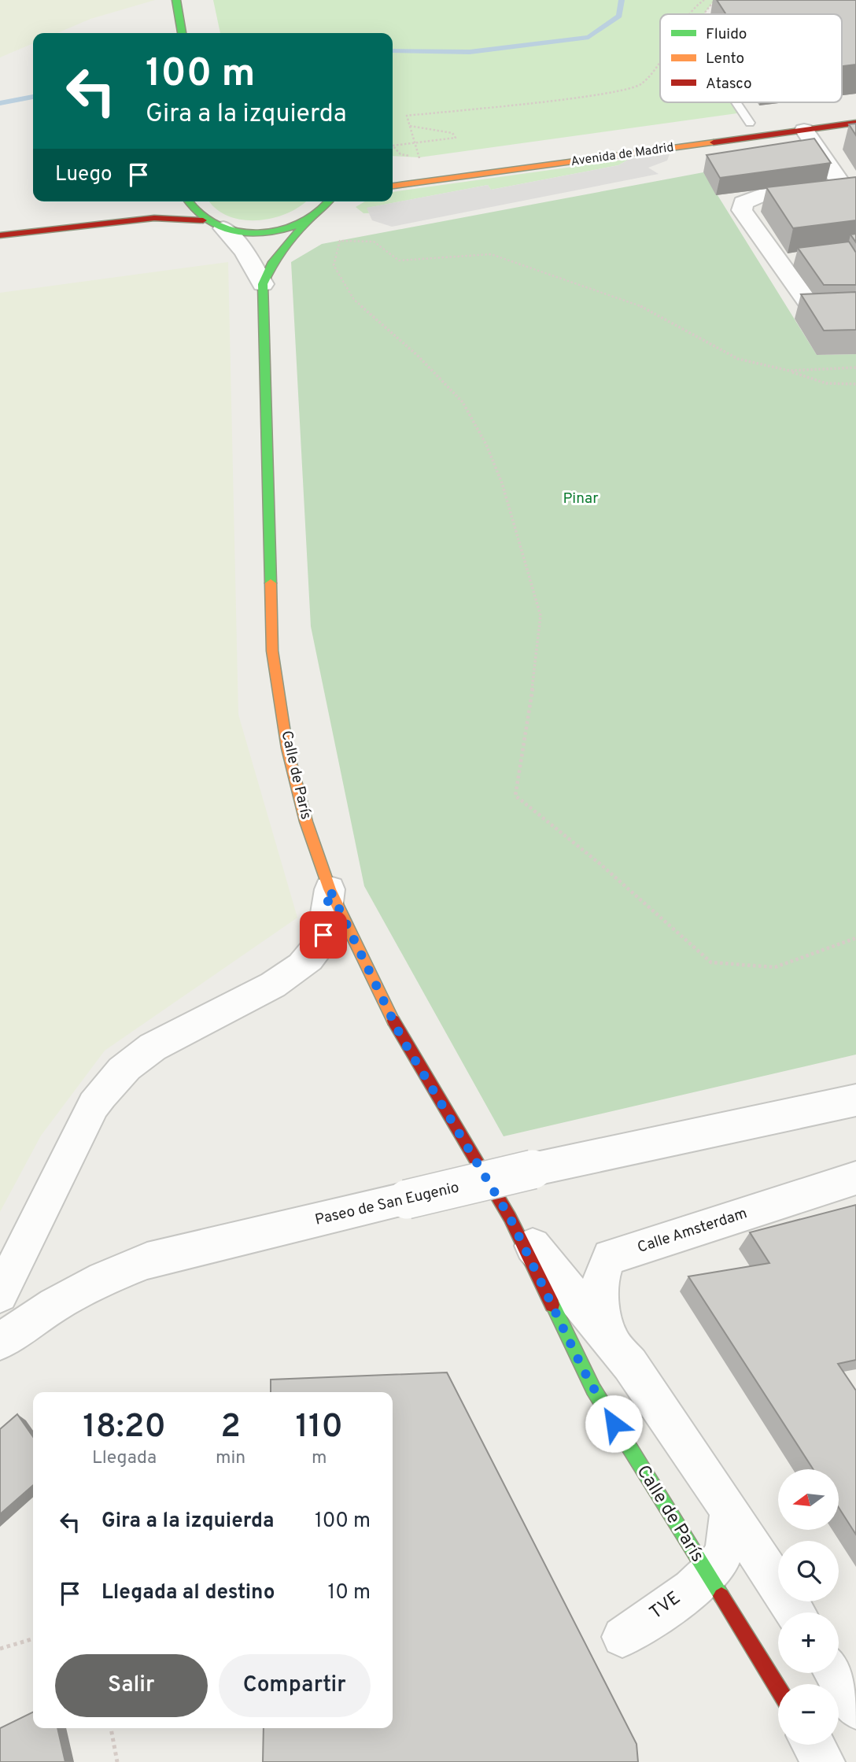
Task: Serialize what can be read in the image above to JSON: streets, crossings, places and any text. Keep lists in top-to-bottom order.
{
  "streets": {
    "main road": ["Avenida de Madrid", "Calle de París"],
    "street": ["Paseo de San Eugenio", "Calle Amsterdam", "TVE"]
  },
  "crossings": [
    ["Calle de París", "Calle Amsterdam"],
    ["Calle de París", "TVE"]
  ],
  "parks": ["Pinar"],
  "legend": ["Fluido", "Lento", "Atasco"],
  "north": "left",
  "page": {
    "turn": ["100 m", "Gira a la izquierda"],
    "then": "Luego",
    "eta": [
      "18:20",
      "Llegada",
      "2",
      "min",
      "110",
      "m"
    ],
    "map_buttons": ["+", "−"],
    "list": [
      {
        "name": "Gira a la izquierda",
        "value": "100 m"
      },
      {
        "name": "Llegada al destino",
        "value": "10 m"
      }
    ],
    "buttons": ["Salir", "Compartir"]
  }
}
